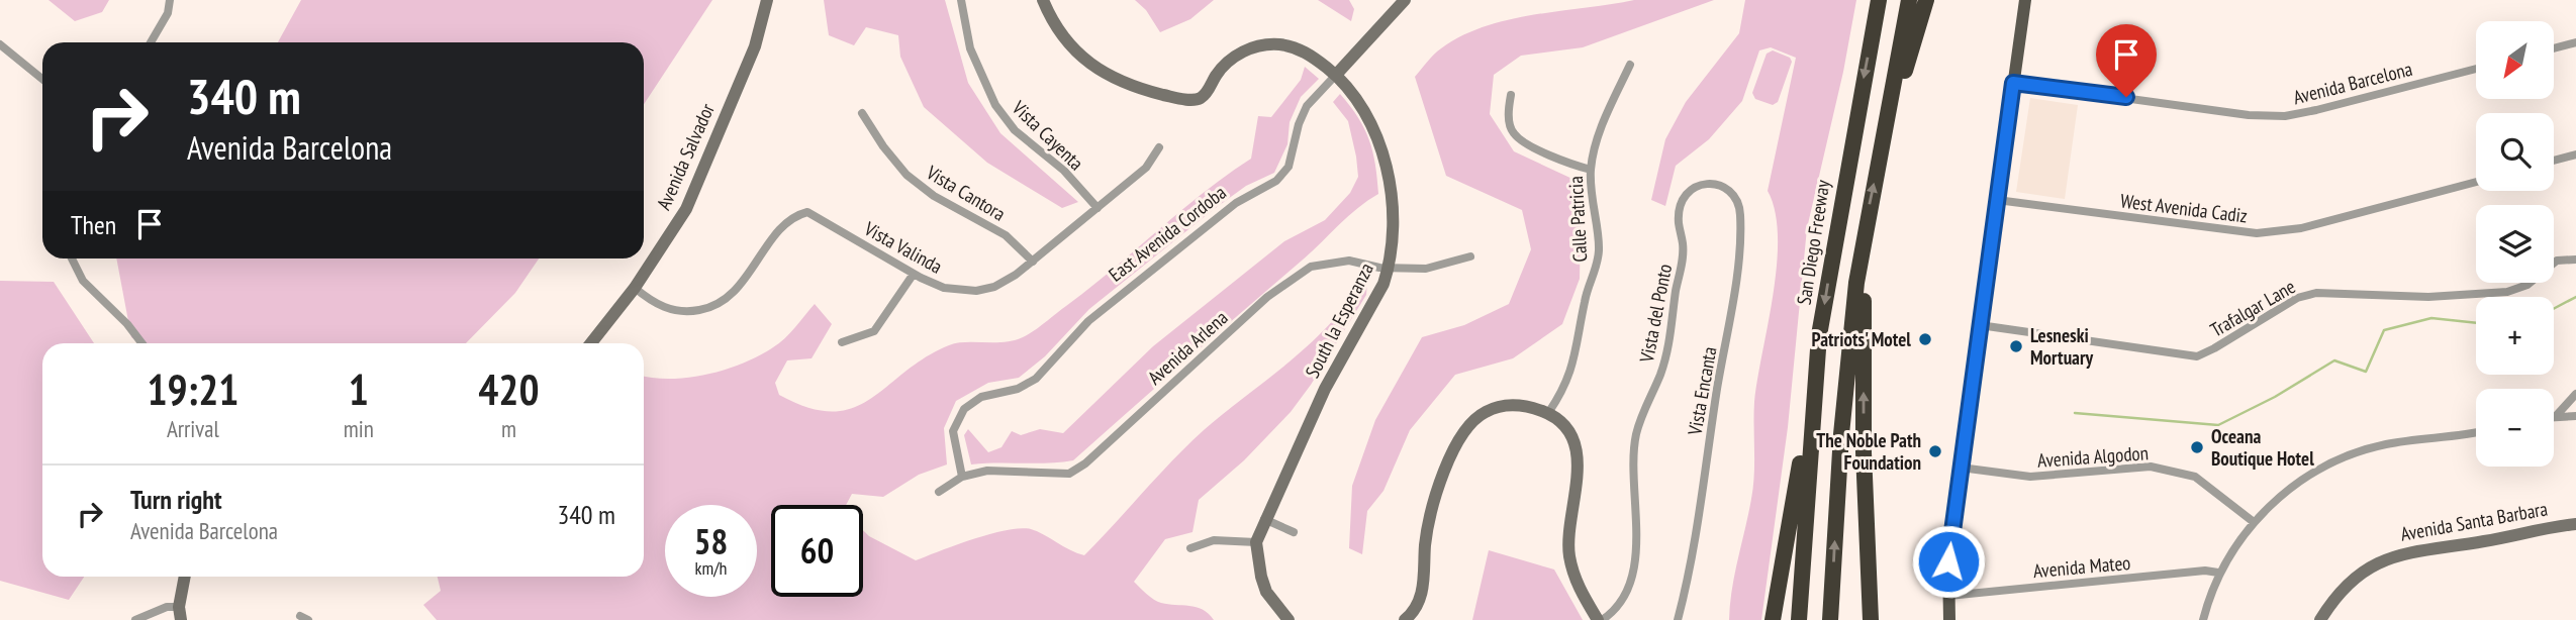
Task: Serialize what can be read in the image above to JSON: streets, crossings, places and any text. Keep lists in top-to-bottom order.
{
  "streets": {
    "highway": ["San Diego Freeway"],
    "street": [
      "Avenida Barcelona",
      "Vista Cayenta",
      "Avenida Salvador",
      "Vista Cantora",
      "West Avenida Cadiz",
      "Calle Patricia",
      "East Avenida Cordoba",
      "Vista Valinda",
      "Trafalgar Lane",
      "Vista del Ponto",
      "South la Esperanza",
      "Avenida Arlena",
      "Vista Encanta",
      "Avenida Algodon",
      "Avenida Santa Barbara",
      "Avenida Mateo"
    ]
  },
  "crossings": [
    ["Vista Cayenta", "Vista Valinda"],
    ["Avenida Salvador", "Vista Valinda"],
    ["Vista Cantora", "Vista Valinda"],
    ["East Avenida Cordoba", "South la Esperanza"],
    ["East Avenida Cordoba", "Avenida Arlena"],
    ["Vista del Ponto", "Vista Encanta"],
    ["South la Esperanza", "Avenida Arlena"]
  ],
  "places": [
    "Patriots' Motel",
    "Lesneski Mortuary",
    "Oceana Boutique Hotel",
    "The Noble Path Foundation"
  ],
  "north": "bottom left",
  "page": {
    "map_buttons": ["+", "−"],
    "turn": ["340 m", "Avenida Barcelona"],
    "then": "Then",
    "eta": [
      "19:21",
      "Arrival",
      "1",
      "min",
      "420",
      "m"
    ],
    "list": [
      {
        "name": "Turn right",
        "note": "Avenida Barcelona",
        "value": "340 m"
      }
    ],
    "speed": "58 km/h",
    "limit": "60"
  }
}
